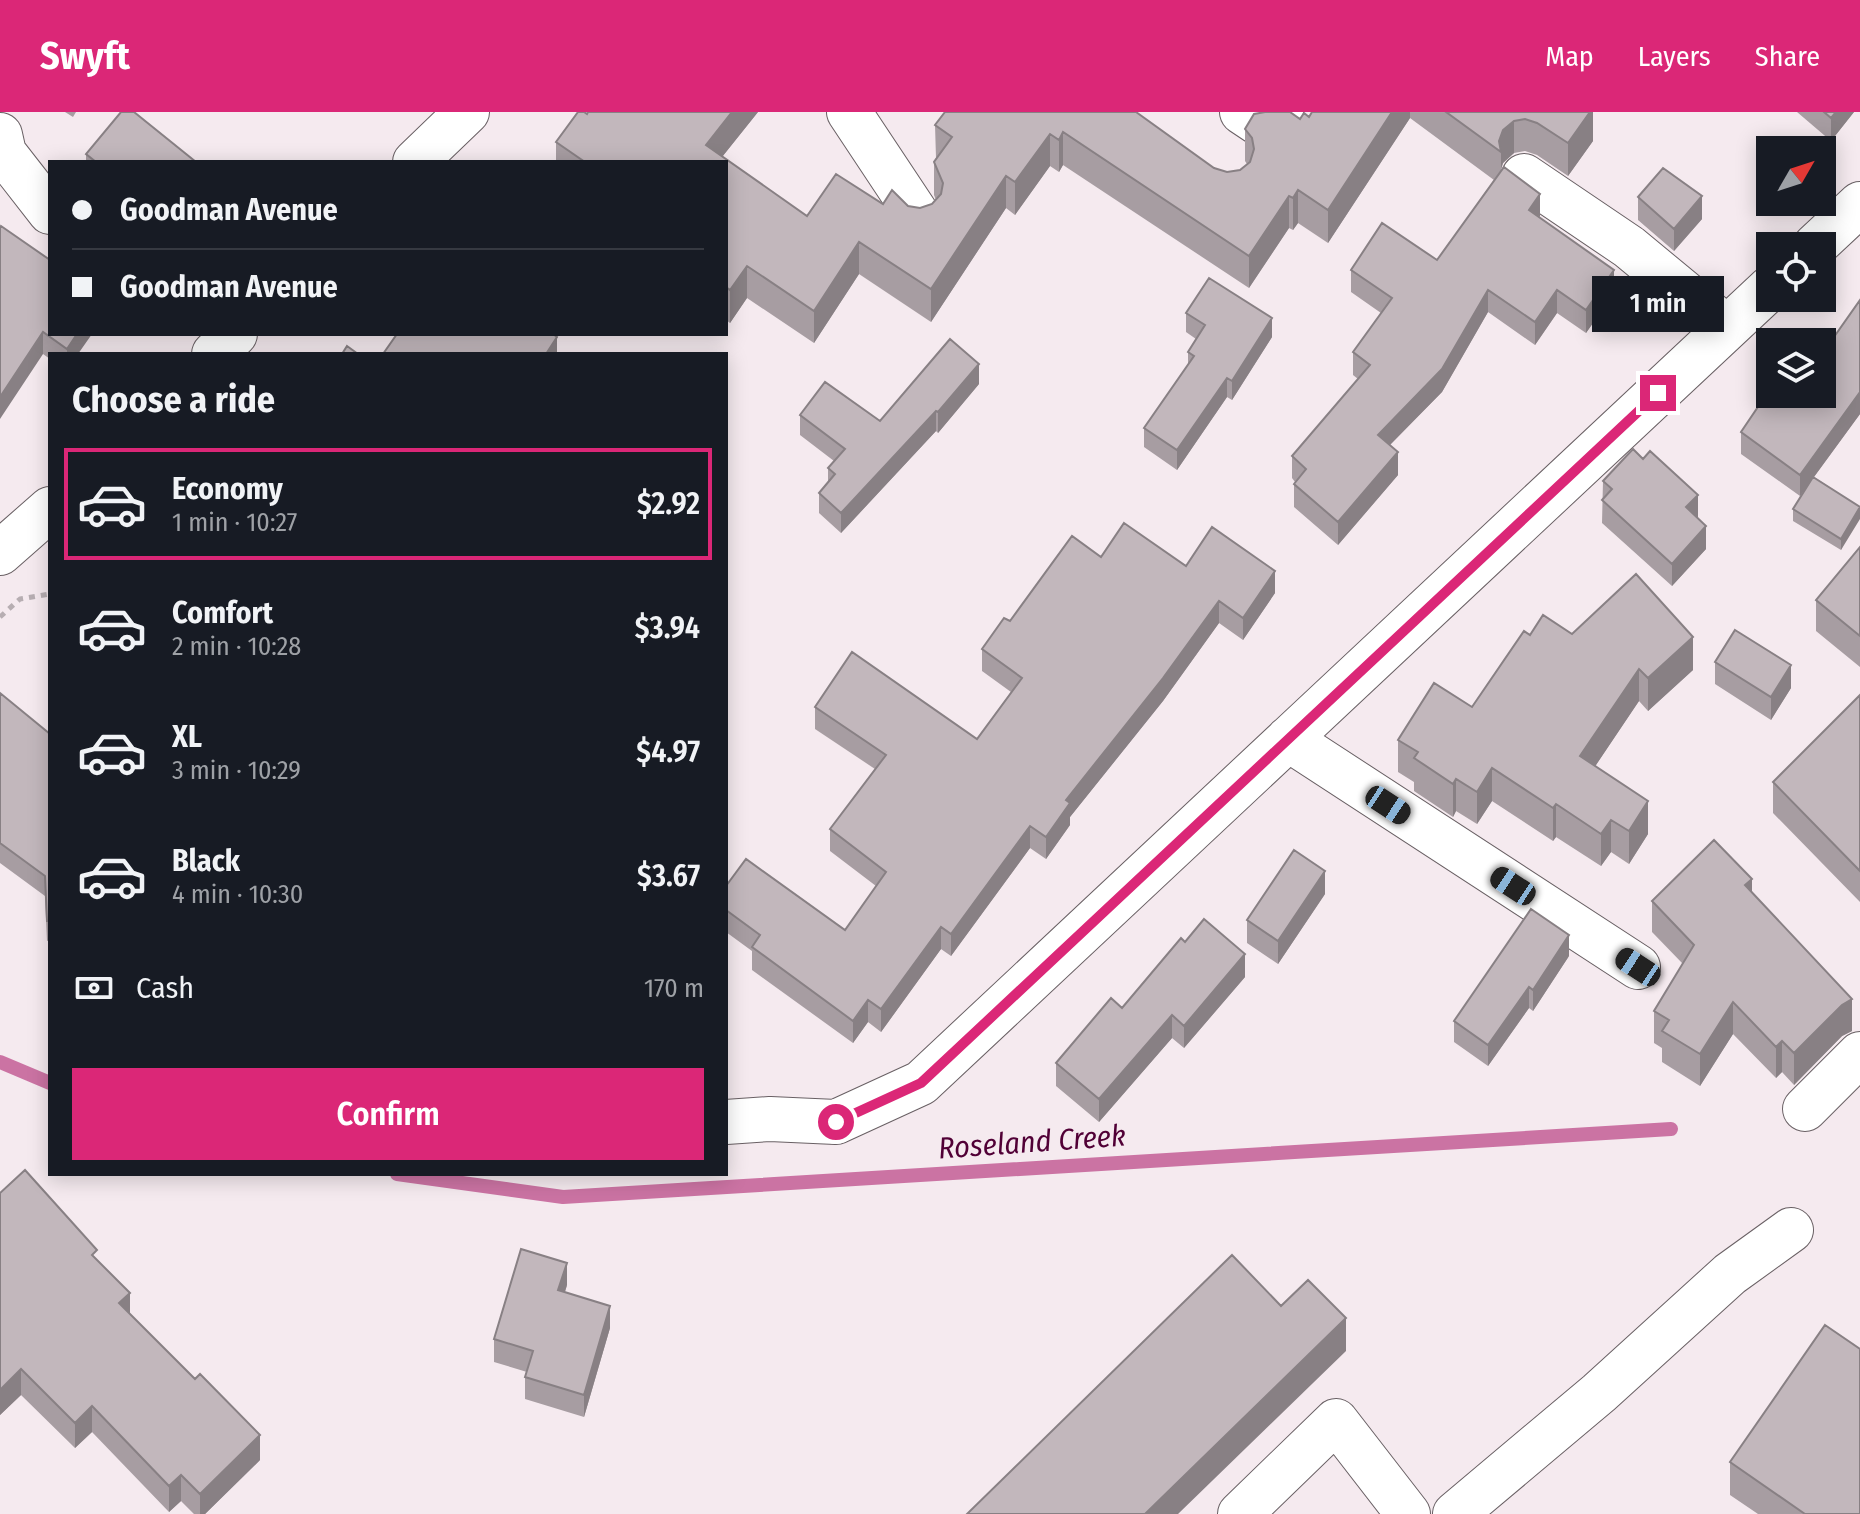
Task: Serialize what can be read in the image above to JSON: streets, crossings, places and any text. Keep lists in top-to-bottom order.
{
  "water": ["Roseland Creek"],
  "north": "top right",
  "page": {
    "header": "Swyft",
    "nav": ["Map", "Layers", "Share"],
    "banner": ["Goodman Avenue", "Goodman Avenue"],
    "bubble": "1 min",
    "heading": "Choose a ride",
    "list": [
      {
        "name": "Economy",
        "note": "1 min · 10:27",
        "value": "$2.92"
      },
      {
        "name": "Comfort",
        "note": "2 min · 10:28",
        "value": "$3.94"
      },
      {
        "name": "XL",
        "note": "3 min · 10:29",
        "value": "$4.97"
      },
      {
        "name": "Black",
        "note": "4 min · 10:30",
        "value": "$3.67"
      }
    ],
    "pay": ["Cash", "170 m"],
    "buttons": "Confirm"
  }
}
